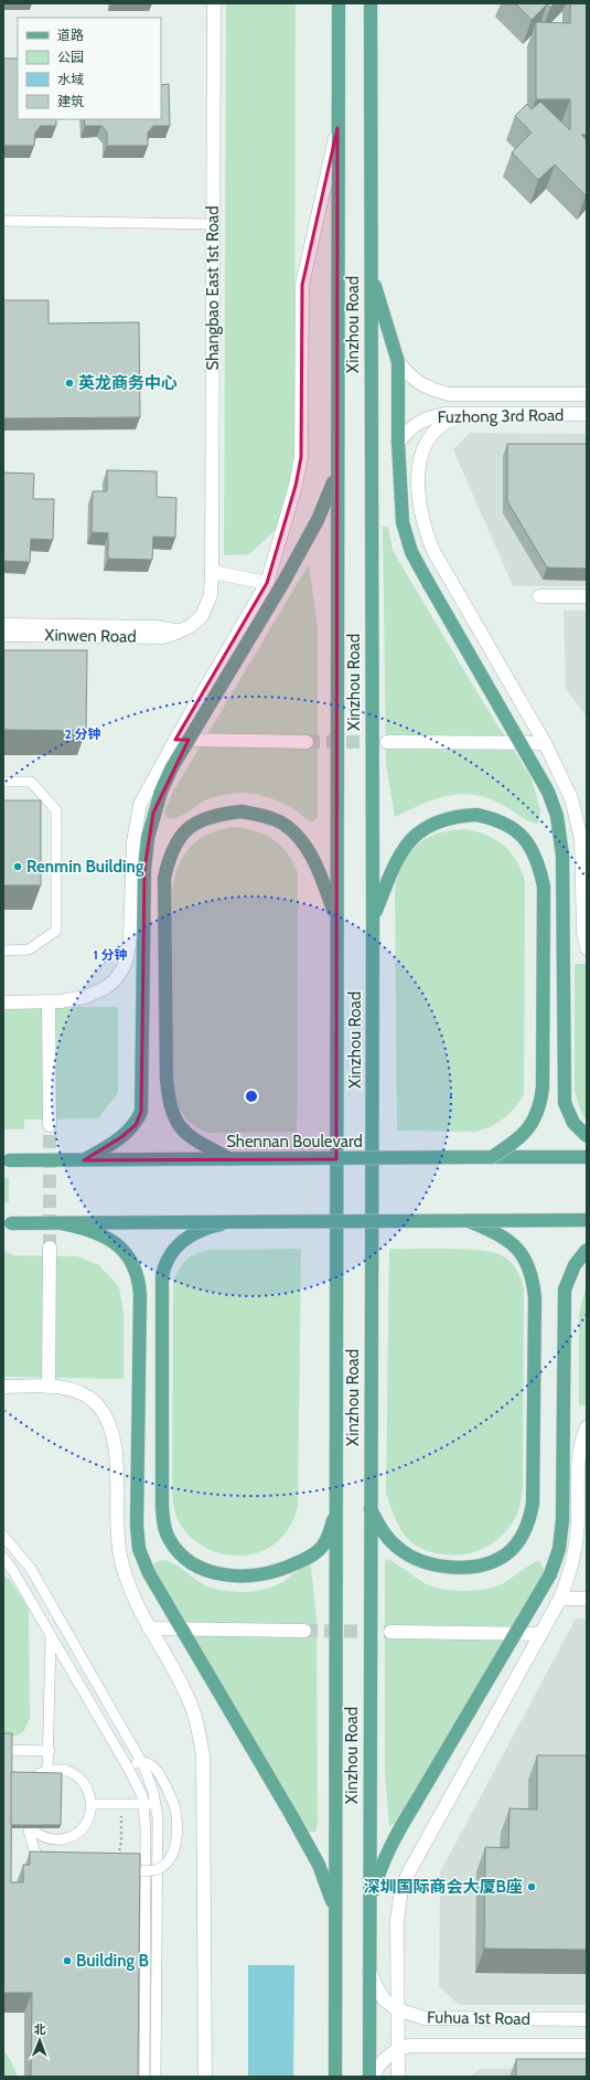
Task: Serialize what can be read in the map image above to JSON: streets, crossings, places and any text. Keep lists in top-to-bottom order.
{
  "streets": {
    "main road": ["Xinzhou Road", "Shennan Boulevard"],
    "street": [
      "Shangbao East 1st Road",
      "Fuzhong 3rd Road",
      "Xinwen Road",
      "Fuhua 1st Road"
    ]
  },
  "crossings": [
    ["Shangbao East 1st Road", "Xinwen Road"],
    ["Xinzhou Road", "Fuhua 1st Road"]
  ],
  "places": [
    "英龙商务中心",
    "Renmin Building",
    "深圳国际商会大厦B座",
    "Building B"
  ],
  "legend": [
    "道路",
    "公园",
    "水域",
    "建筑"
  ],
  "north": "top",
  "rings": ["2 分钟", "1 分钟"]
}
